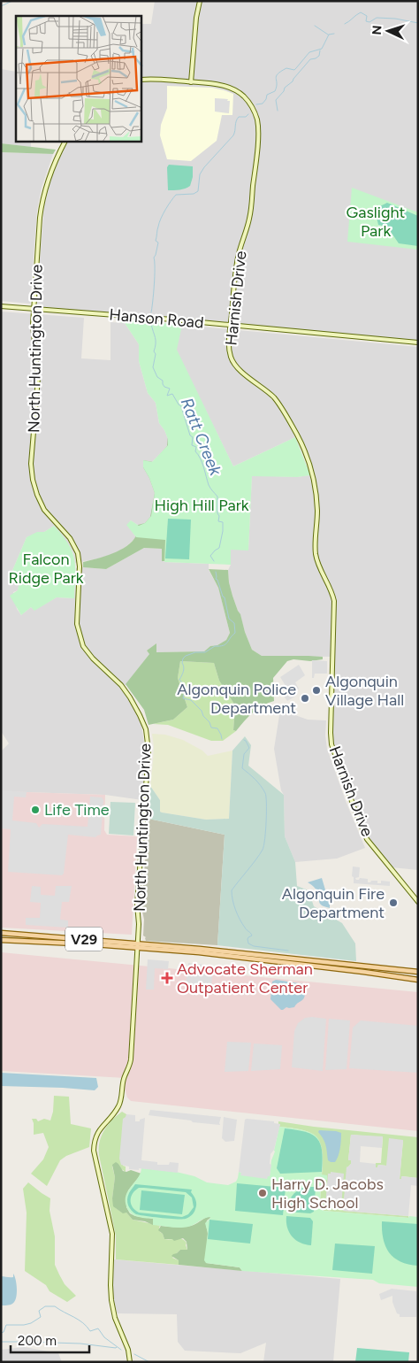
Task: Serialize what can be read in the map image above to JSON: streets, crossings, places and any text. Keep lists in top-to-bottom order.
{
  "streets": {
    "main road": ["V29"],
    "street": ["Harnish Drive", "Hanson Road", "North Huntington Drive"]
  },
  "crossings": [
    ["Harnish Drive", "Hanson Road"],
    ["Hanson Road", "North Huntington Drive"],
    ["North Huntington Drive", "V29"]
  ],
  "water": ["Ratt Creek"],
  "parks": ["Gaslight Park", "High Hill Park", "Falcon Ridge Park"],
  "places": {
    "other": [
      "Algonquin Village Hall",
      "Algonquin Police Department",
      "Life Time",
      "Algonquin Fire Department",
      "Harry D. Jacobs High School"
    ],
    "health": ["Advocate Sherman Outpatient Center"]
  },
  "scale_bar": "200 m",
  "north": "left"
}
